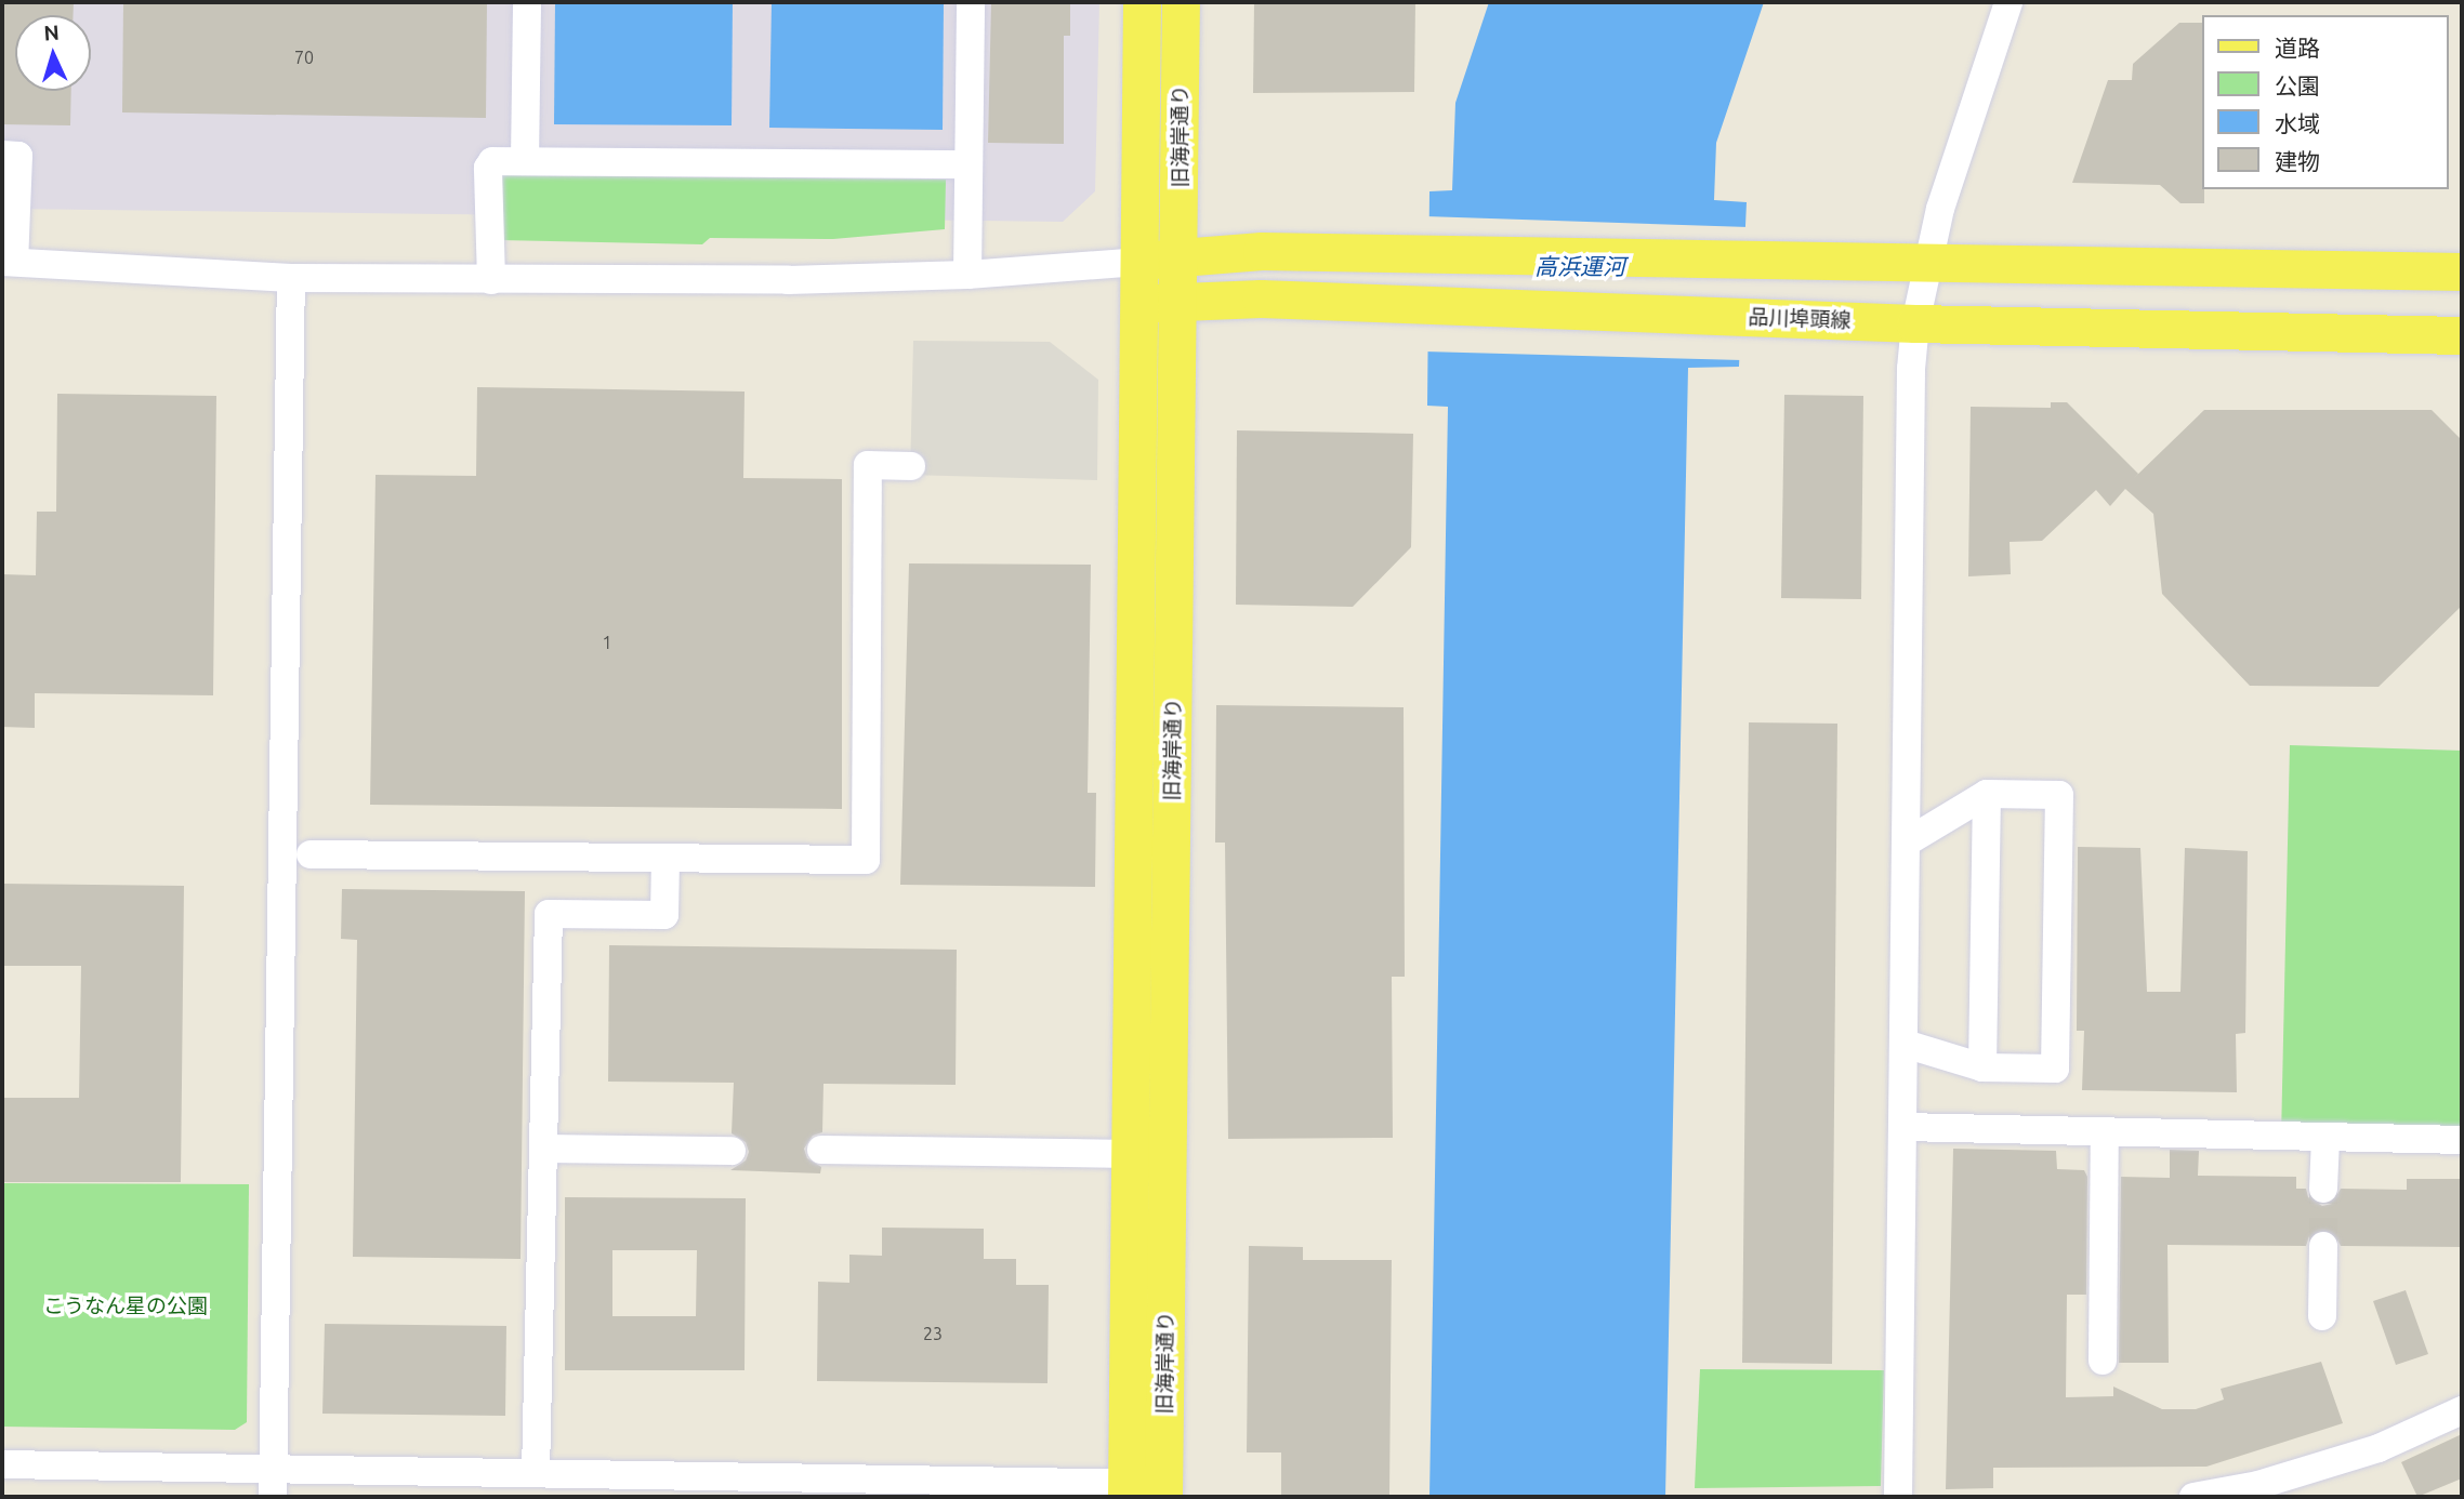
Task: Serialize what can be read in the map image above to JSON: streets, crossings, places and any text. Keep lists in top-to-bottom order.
{
  "streets": {
    "main road": ["旧海岸通り", "品川埠頭線"]
  },
  "crossings": [
    ["旧海岸通り", "品川埠頭線"]
  ],
  "water": ["高浜運河"],
  "parks": ["こうなん星の公園"],
  "house_numbers": ["70", "1", "23"],
  "legend": [
    "道路",
    "公園",
    "水域",
    "建物"
  ],
  "north": "top"
}
